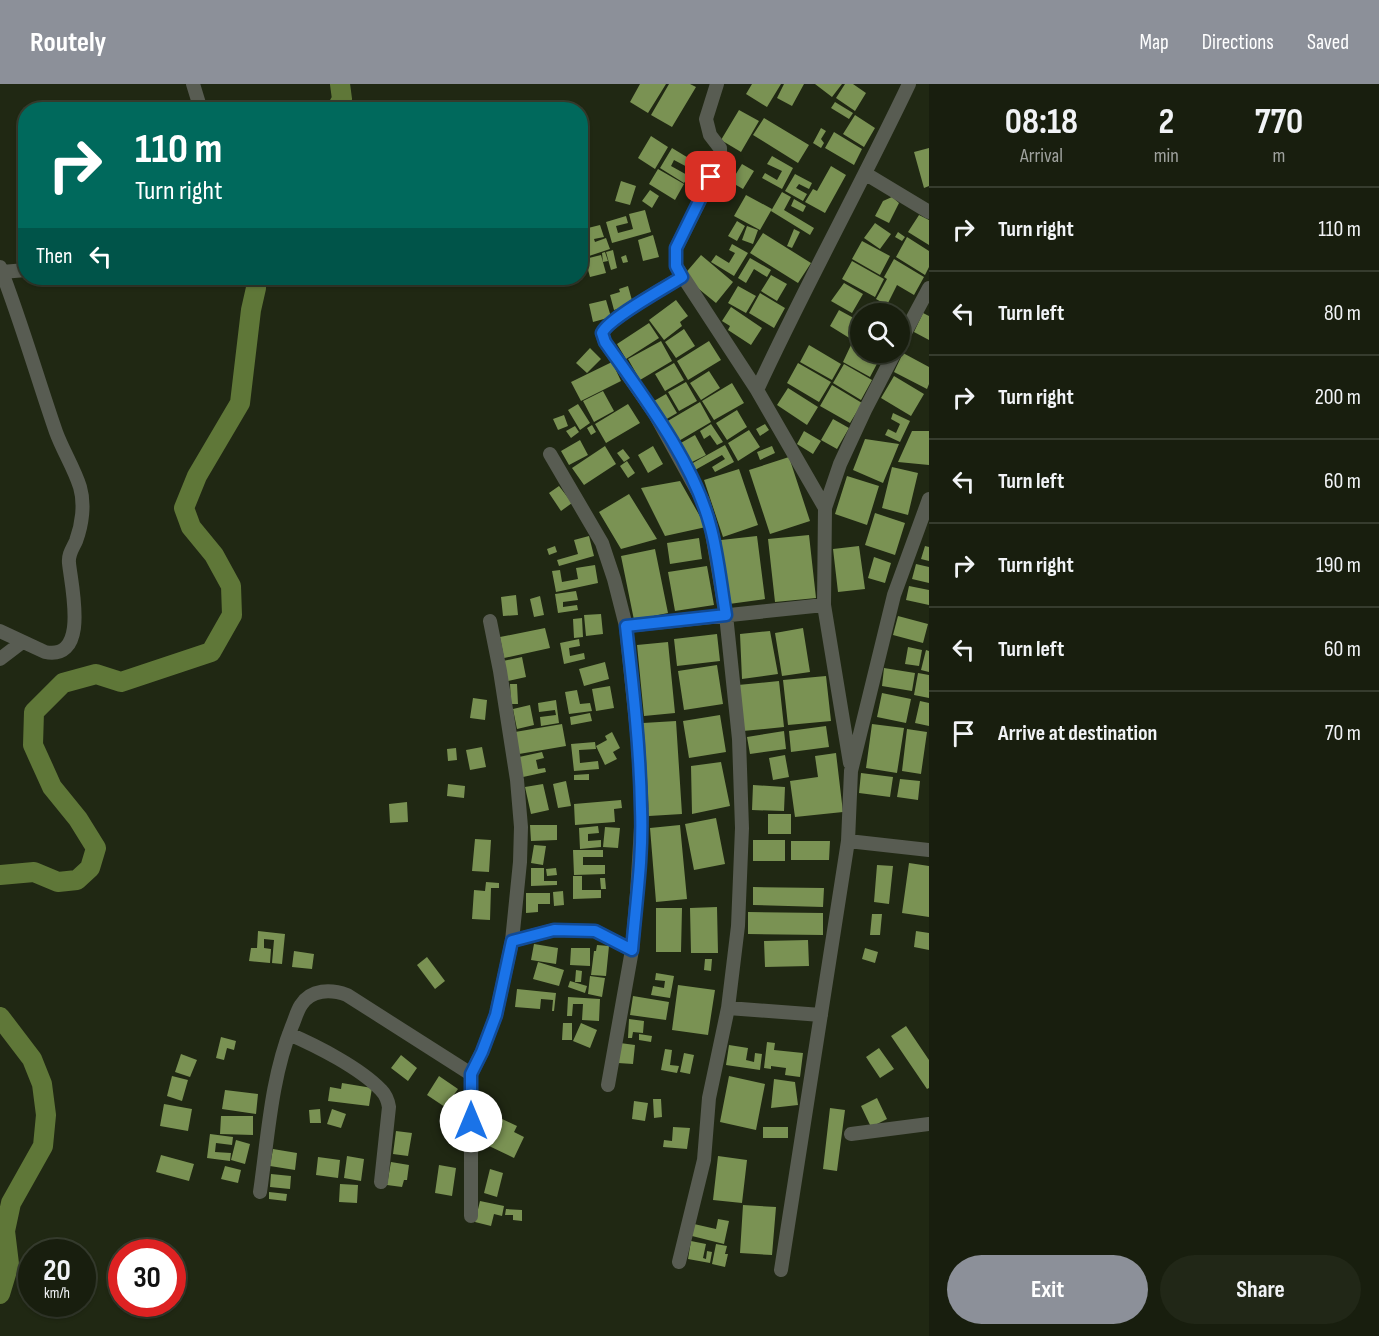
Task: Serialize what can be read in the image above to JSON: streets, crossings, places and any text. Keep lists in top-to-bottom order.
{
  "page": {
    "header": "Routely",
    "nav": ["Map", "Directions", "Saved"],
    "eta": [
      "08:18",
      "Arrival",
      "2",
      "min",
      "770",
      "m"
    ],
    "turn": ["110 m", "Turn right"],
    "list": [
      {
        "name": "Turn right",
        "value": "110 m"
      },
      {
        "name": "Turn left",
        "value": "80 m"
      },
      {
        "name": "Turn right",
        "value": "200 m"
      },
      {
        "name": "Turn left",
        "value": "60 m"
      },
      {
        "name": "Turn right",
        "value": "190 m"
      },
      {
        "name": "Turn left",
        "value": "60 m"
      },
      {
        "name": "Arrive at destination",
        "value": "70 m"
      }
    ],
    "then": "Then",
    "speed": "20 km/h",
    "limit": "30",
    "buttons": ["Exit", "Share"]
  }
}
